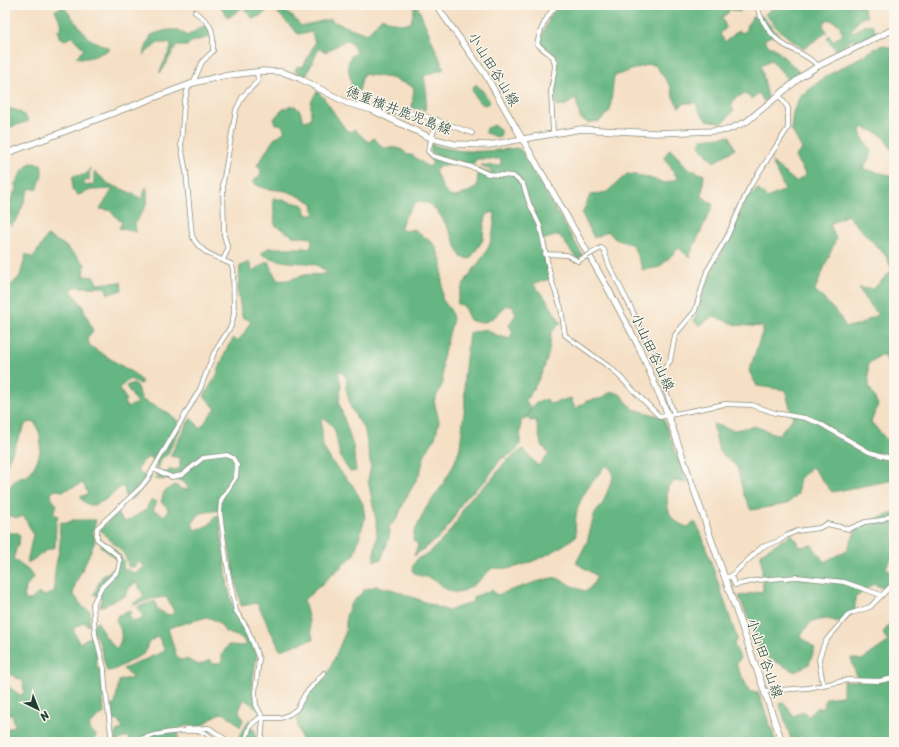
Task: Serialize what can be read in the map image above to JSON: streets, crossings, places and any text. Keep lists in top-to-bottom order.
{
  "streets": {
    "main road": ["小山田谷山線", "徳重横井鹿児島線"]
  },
  "crossings": [
    ["小山田谷山線", "徳重横井鹿児島線"]
  ],
  "north": "bottom right"
}
